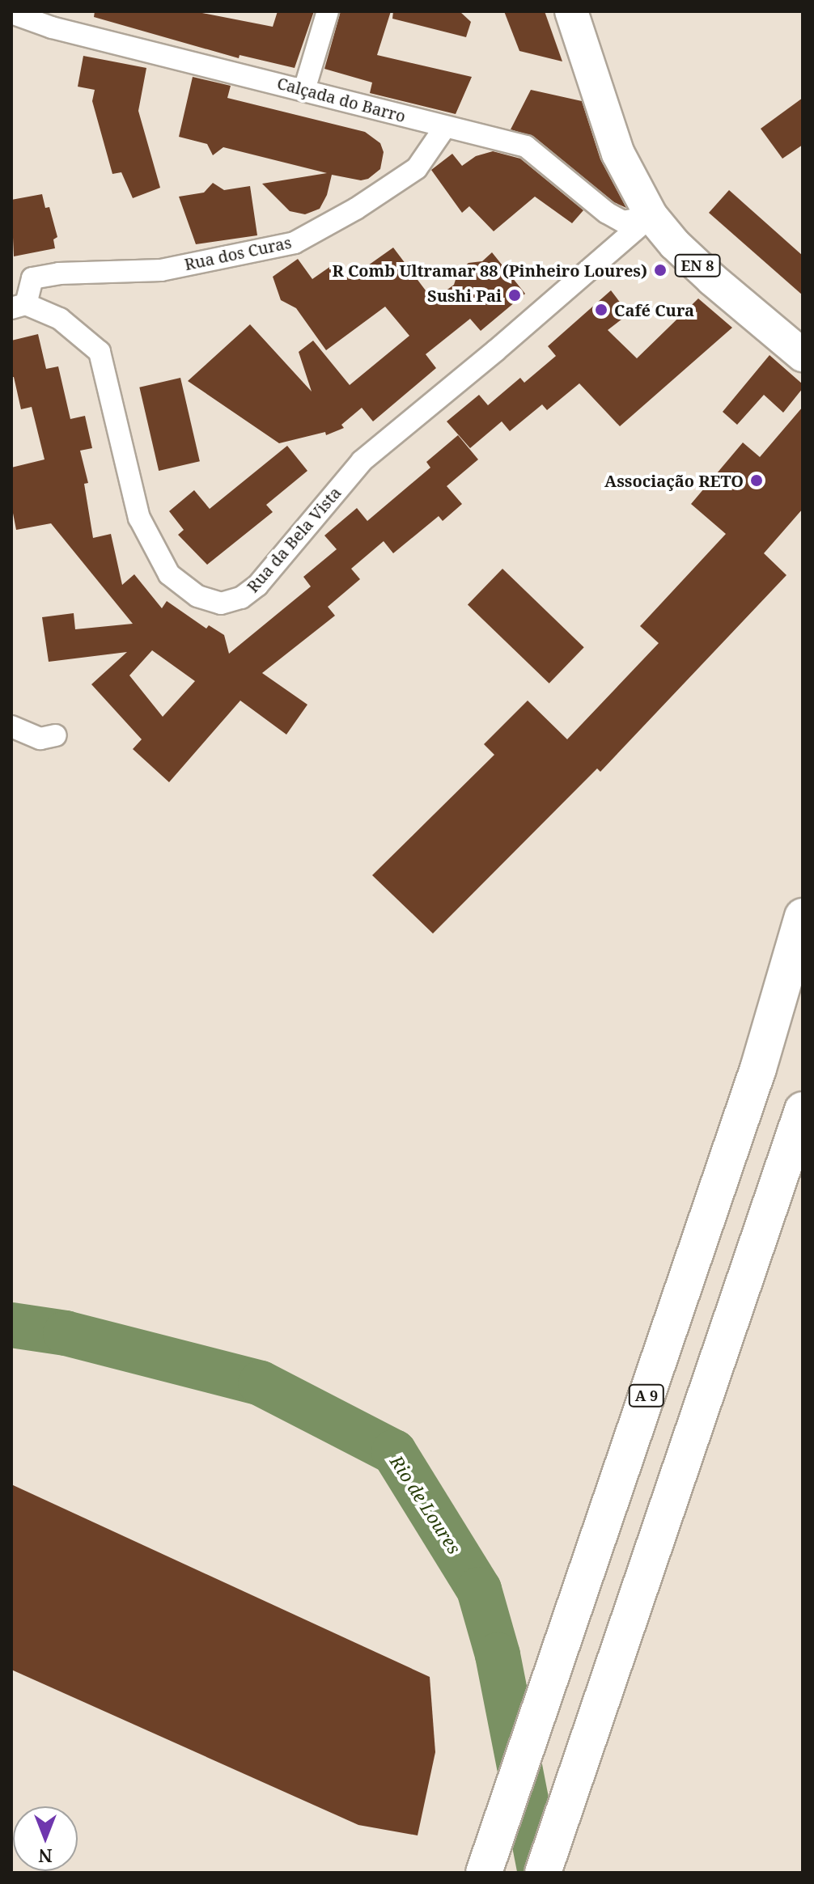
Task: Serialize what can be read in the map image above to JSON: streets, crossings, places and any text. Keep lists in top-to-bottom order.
{
  "streets": {
    "highway": ["A 9"],
    "main road": ["EN 8"],
    "street": ["Calçada do Barro", "Rua dos Curas", "Rua da Bela Vista"]
  },
  "crossings": [
    ["Calçada do Barro", "Rua dos Curas"],
    ["Calçada do Barro", "EN 8"],
    ["Calçada do Barro", "Rua da Bela Vista"],
    ["Rua dos Curas", "Rua da Bela Vista"],
    ["EN 8", "Rua da Bela Vista"]
  ],
  "water": ["Rio de Loures"],
  "places": [
    "R Comb Ultramar 88 (Pinheiro Loures)",
    "Sushi Pai",
    "Café Cura",
    "Associação RETO"
  ],
  "north": "bottom"
}
